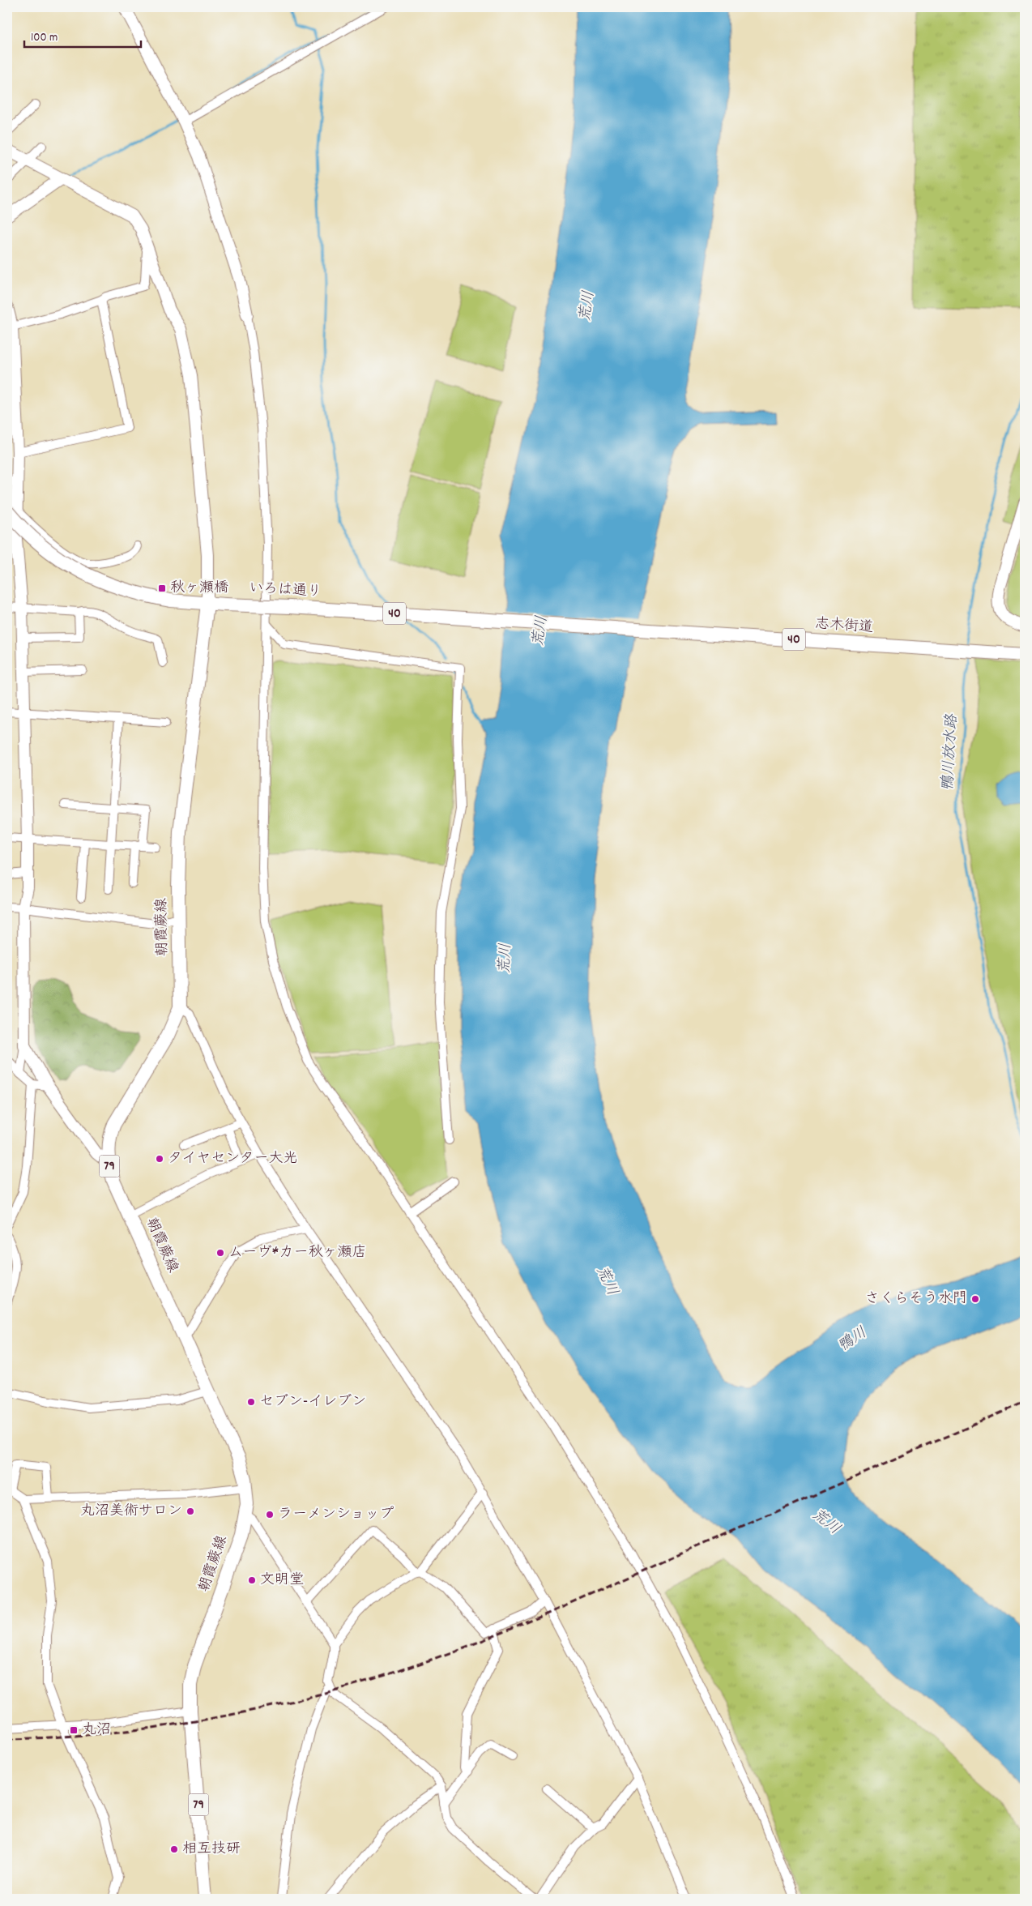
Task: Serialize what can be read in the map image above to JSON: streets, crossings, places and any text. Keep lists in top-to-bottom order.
{
  "streets": {
    "main road": [
      "いろは通り",
      "40",
      "志木街道",
      "朝霞蕨線",
      "79"
    ]
  },
  "crossings": [
    ["いろは通り", "志木街道"],
    ["いろは通り", "朝霞蕨線"]
  ],
  "water": ["荒川", "鴨川放水路", "鴨川"],
  "places": {
    "transit": ["秋ヶ瀬橋", "丸沼"],
    "other": [
      "タイヤセンター大光",
      "ムーヴ*カー秋ヶ瀬店",
      "さくらそう水門",
      "セブン-イレブン",
      "丸沼美術サロン",
      "ラーメンショップ",
      "文明堂",
      "相互技研"
    ]
  },
  "scale_bar": "100 m"
}
